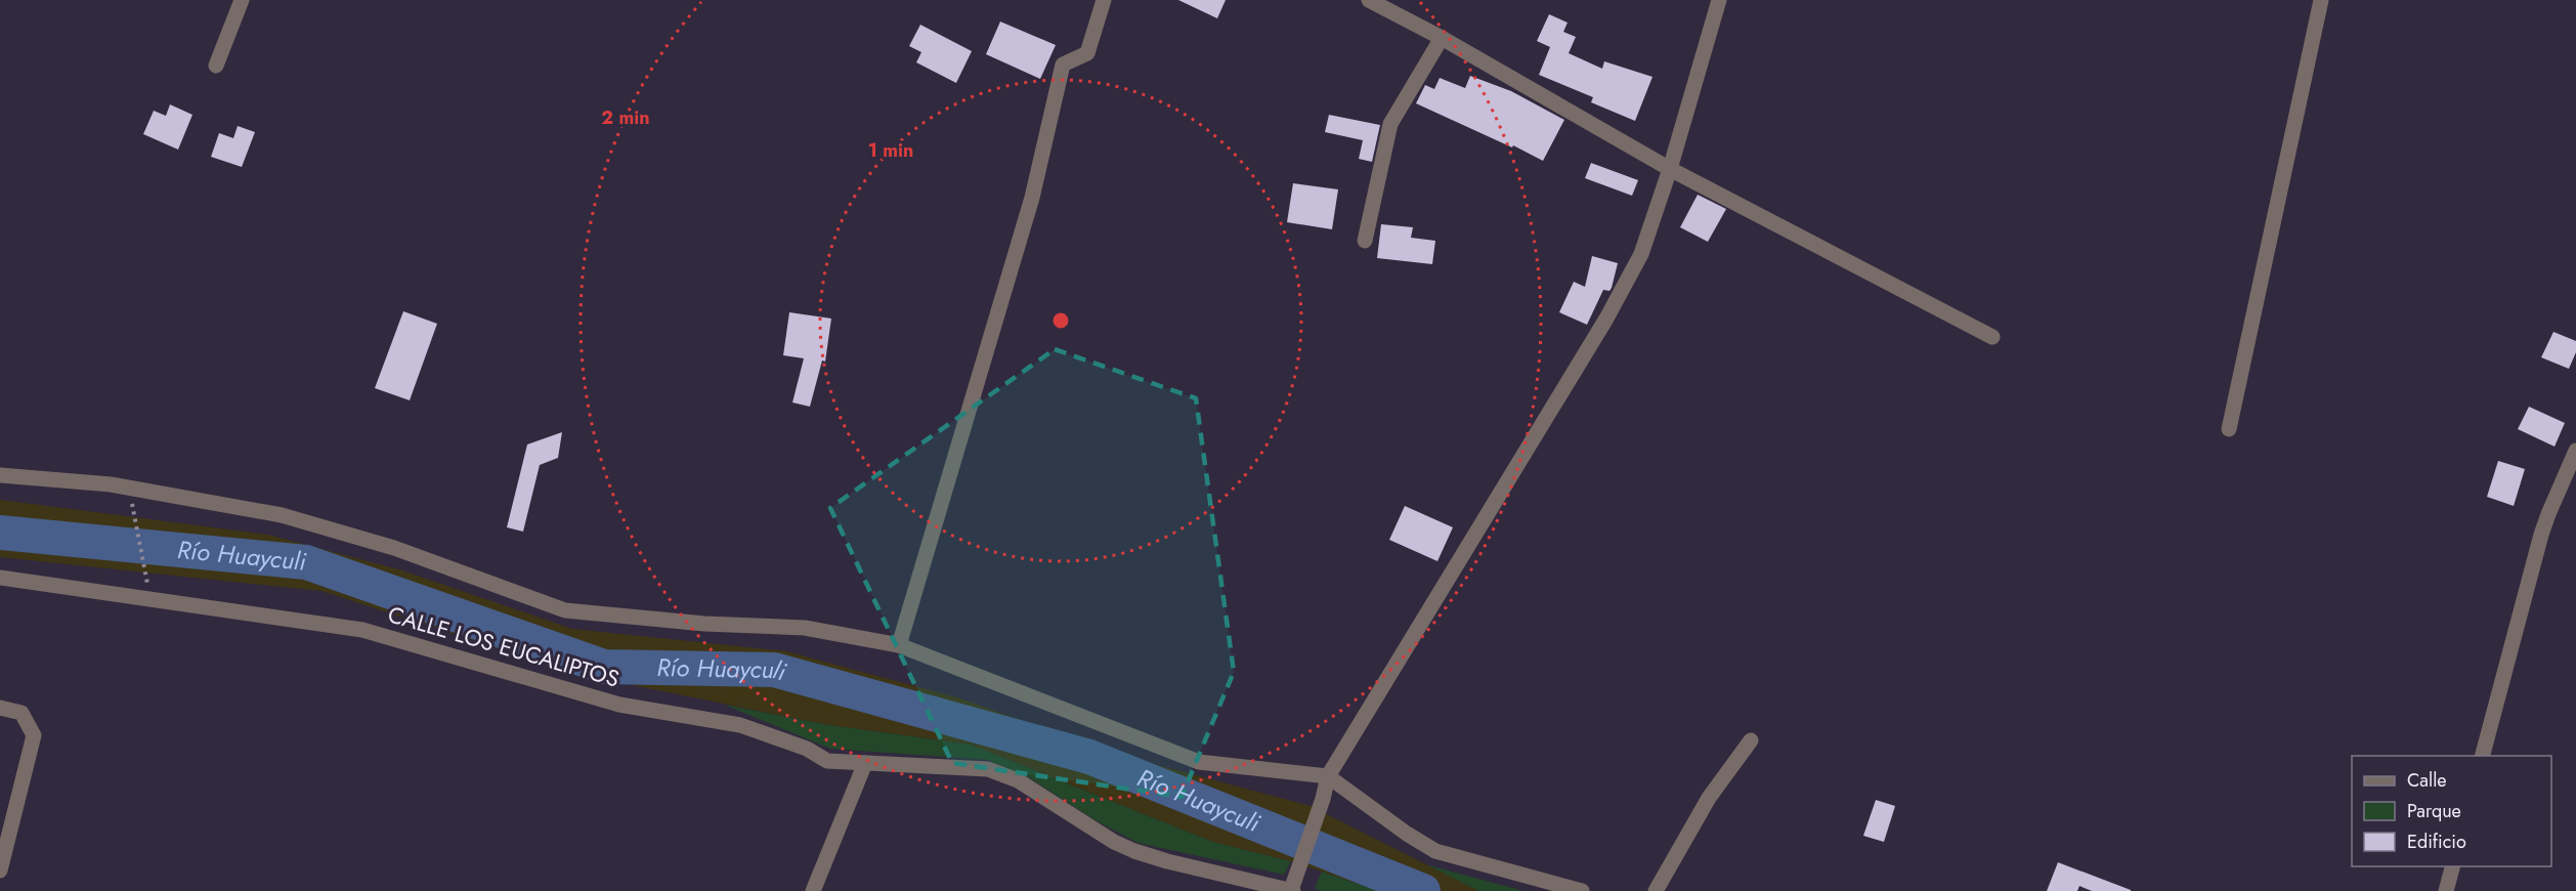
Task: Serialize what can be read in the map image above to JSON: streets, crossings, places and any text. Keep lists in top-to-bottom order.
{
  "streets": {
    "street": ["CALLE LOS EUCALIPTOS"]
  },
  "water": ["Río Huayculi"],
  "legend": ["Calle", "Parque", "Edificio"],
  "rings": ["2 min", "1 min"]
}
